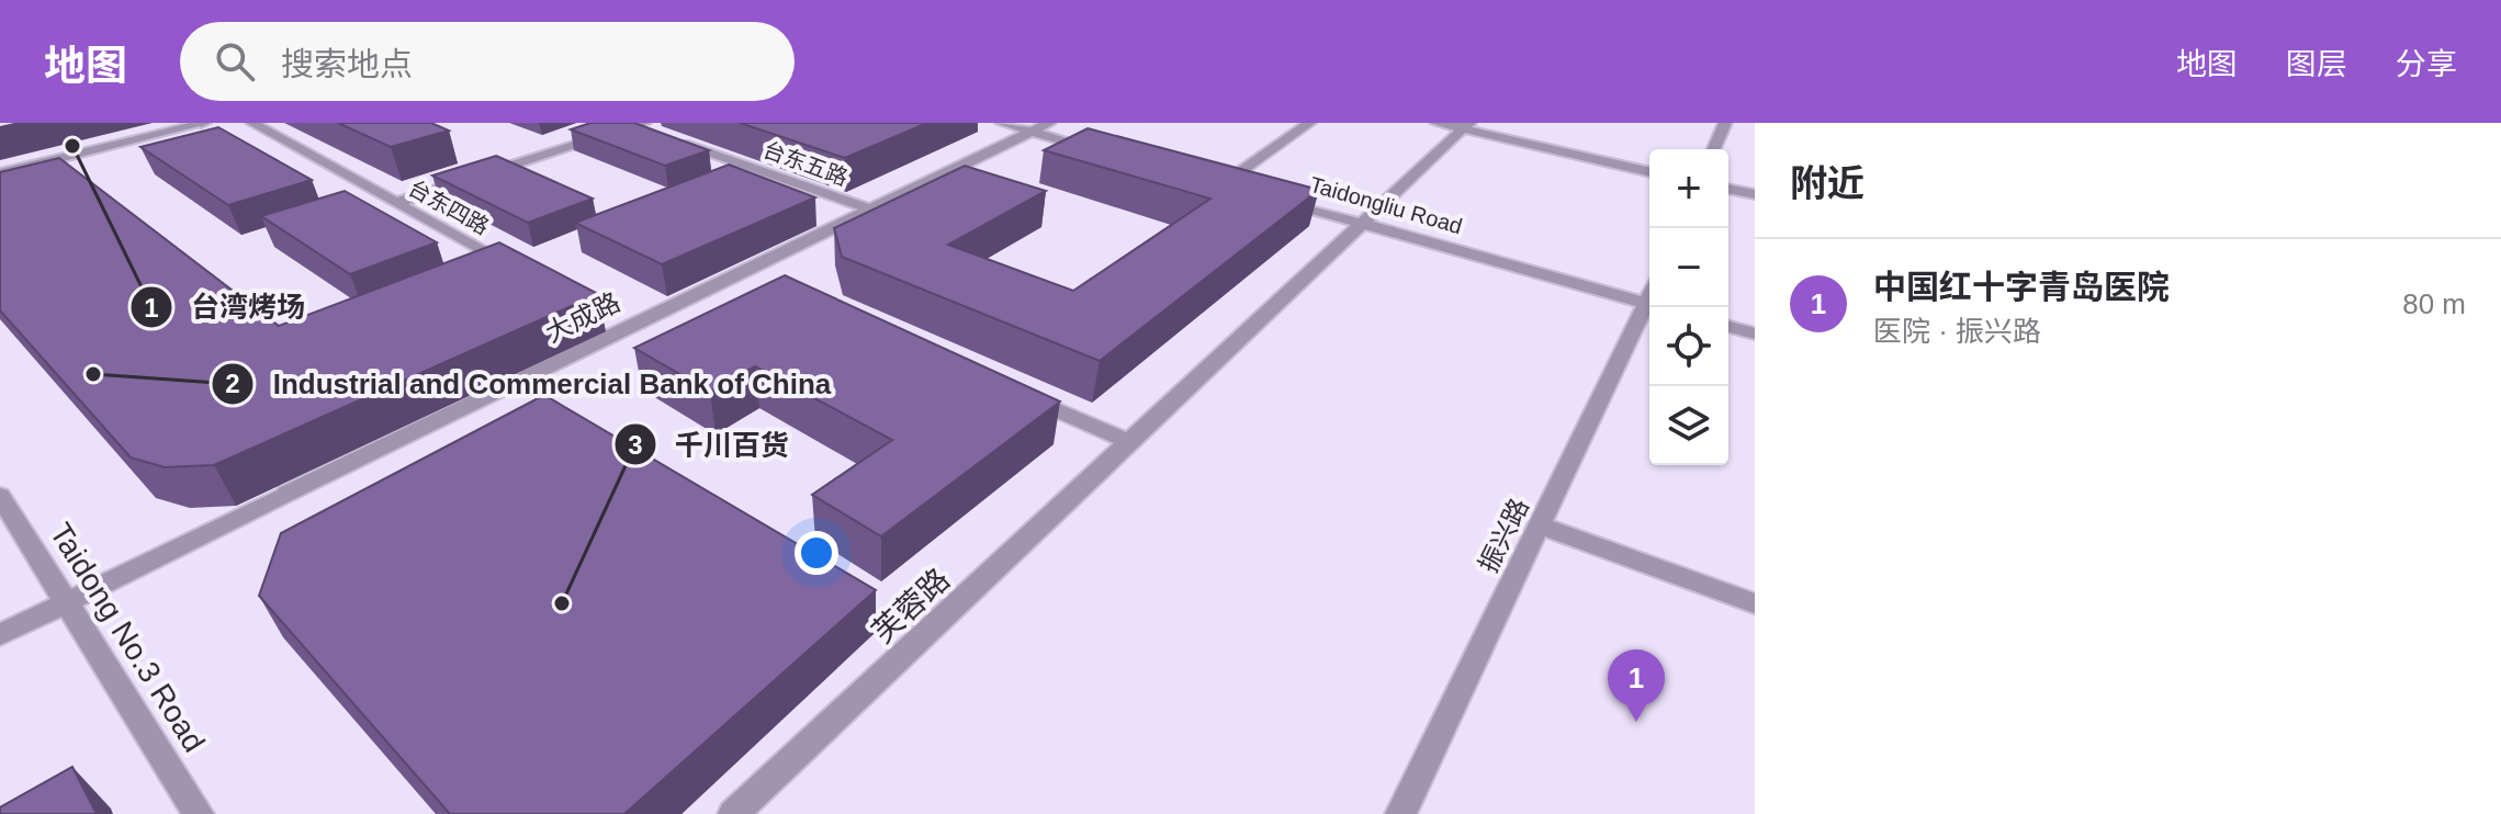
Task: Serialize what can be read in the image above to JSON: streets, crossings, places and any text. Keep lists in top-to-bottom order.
{
  "streets": {
    "street": [
      "台东五路",
      "Taidongliu Road",
      "台东四路",
      "大成路",
      "振兴路",
      "芙蓉路",
      "Taidong No.3 Road"
    ]
  },
  "crossings": [
    ["台东五路", "大成路"],
    ["Taidongliu Road", "芙蓉路"],
    ["大成路", "Taidong No.3 Road"]
  ],
  "places": ["台湾烤场", "Industrial and Commercial Bank of China", "千川百货"],
  "page": {
    "header": "地图",
    "search": "搜索地点",
    "nav": ["地图", "图层", "分享"],
    "heading": "附近",
    "map_buttons": ["+", "−"],
    "list": [
      {
        "mark": "1",
        "name": "中国红十字青岛医院",
        "note": "医院 · 振兴路",
        "value": "80 m"
      }
    ],
    "pins": "1"
  }
}
